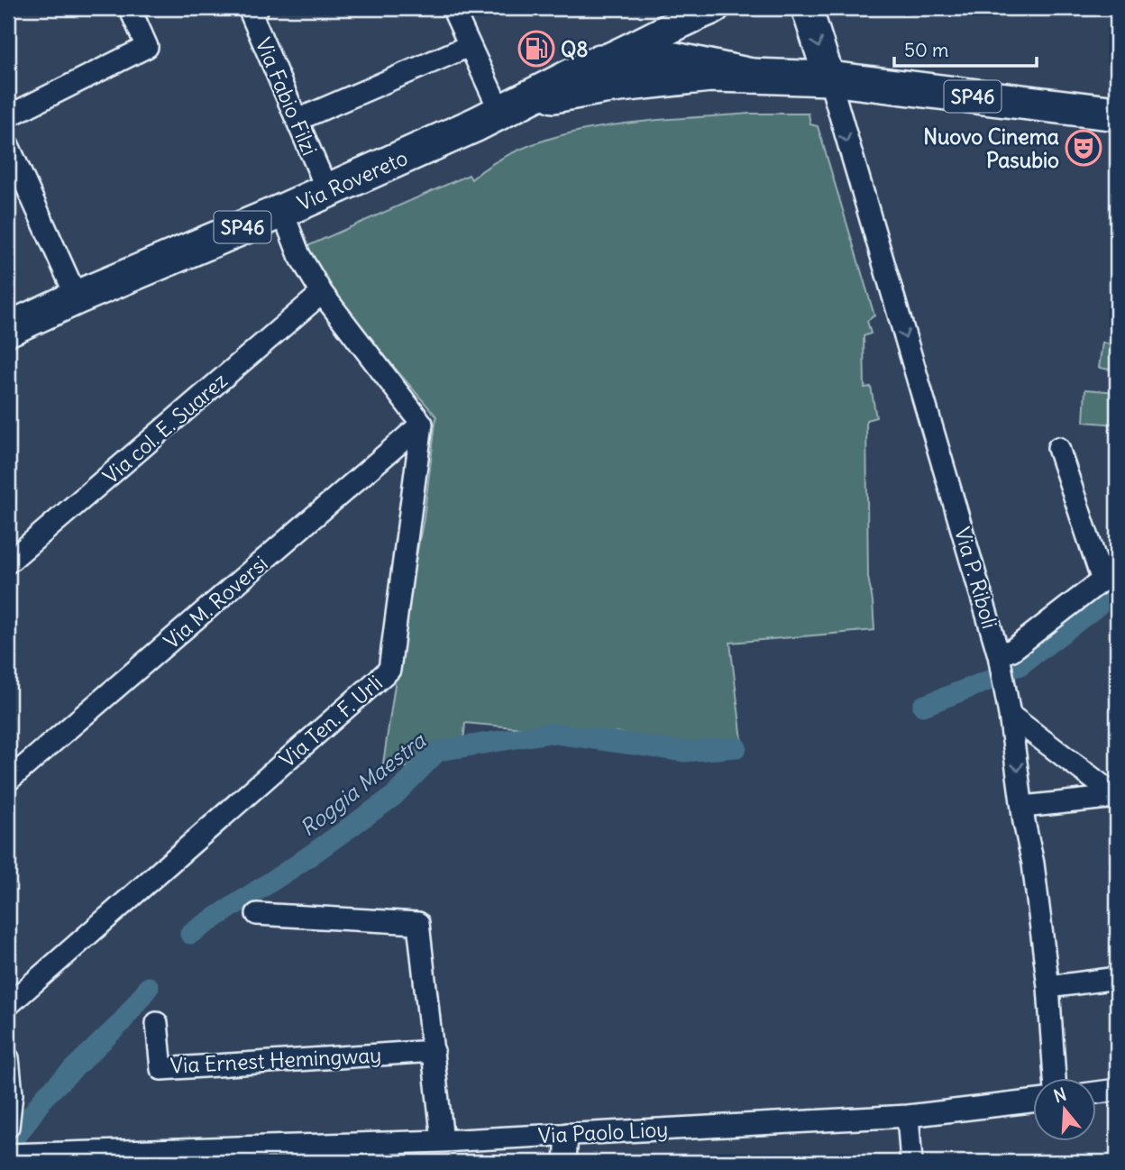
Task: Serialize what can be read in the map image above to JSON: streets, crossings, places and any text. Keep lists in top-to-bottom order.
{
  "streets": {
    "main road": ["SP46", "Via Rovereto"],
    "street": [
      "Via Fabio Filzi",
      "Via col. E. Suarez",
      "Via P. Riboli",
      "Via M. Roversi",
      "Via Ten. F. Urli",
      "Via Ernest Hemingway",
      "Via Paolo Lioy"
    ]
  },
  "crossings": [
    ["Via Fabio Filzi", "Via Rovereto"],
    ["SP46", "Via Rovereto"],
    ["SP46", "Via P. Riboli"],
    ["Via M. Roversi", "Via Ten. F. Urli"]
  ],
  "one_way": ["Via P. Riboli"],
  "water": ["Roggia Maestra"],
  "places": {
    "fuel station": ["Q8"],
    "theatre": ["Nuovo Cinema Pasubio"]
  },
  "scale_bar": "50 m",
  "north": "top"
}
